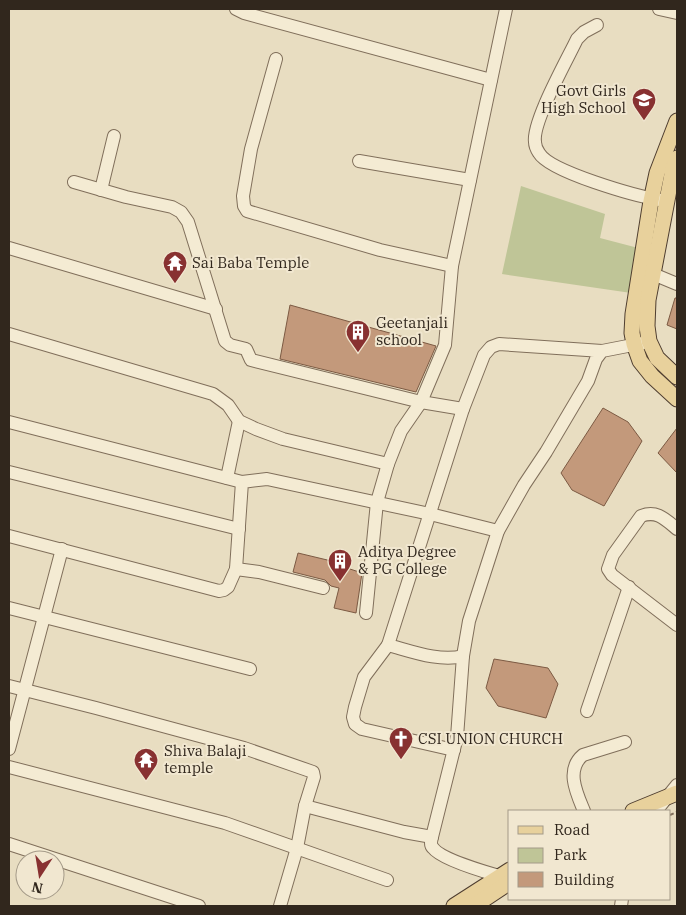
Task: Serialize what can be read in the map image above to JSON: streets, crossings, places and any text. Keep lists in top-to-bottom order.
{
  "places": {
    "school or university": ["Govt Girls High School"],
    "temple": ["Sai Baba Temple", "Shiva Balaji temple"],
    "building": ["Geetanjali school", "Aditya Degree & PG College"],
    "church": ["CSI UNION CHURCH"]
  },
  "legend": ["Road", "Park", "Building"],
  "north": "bottom"
}
